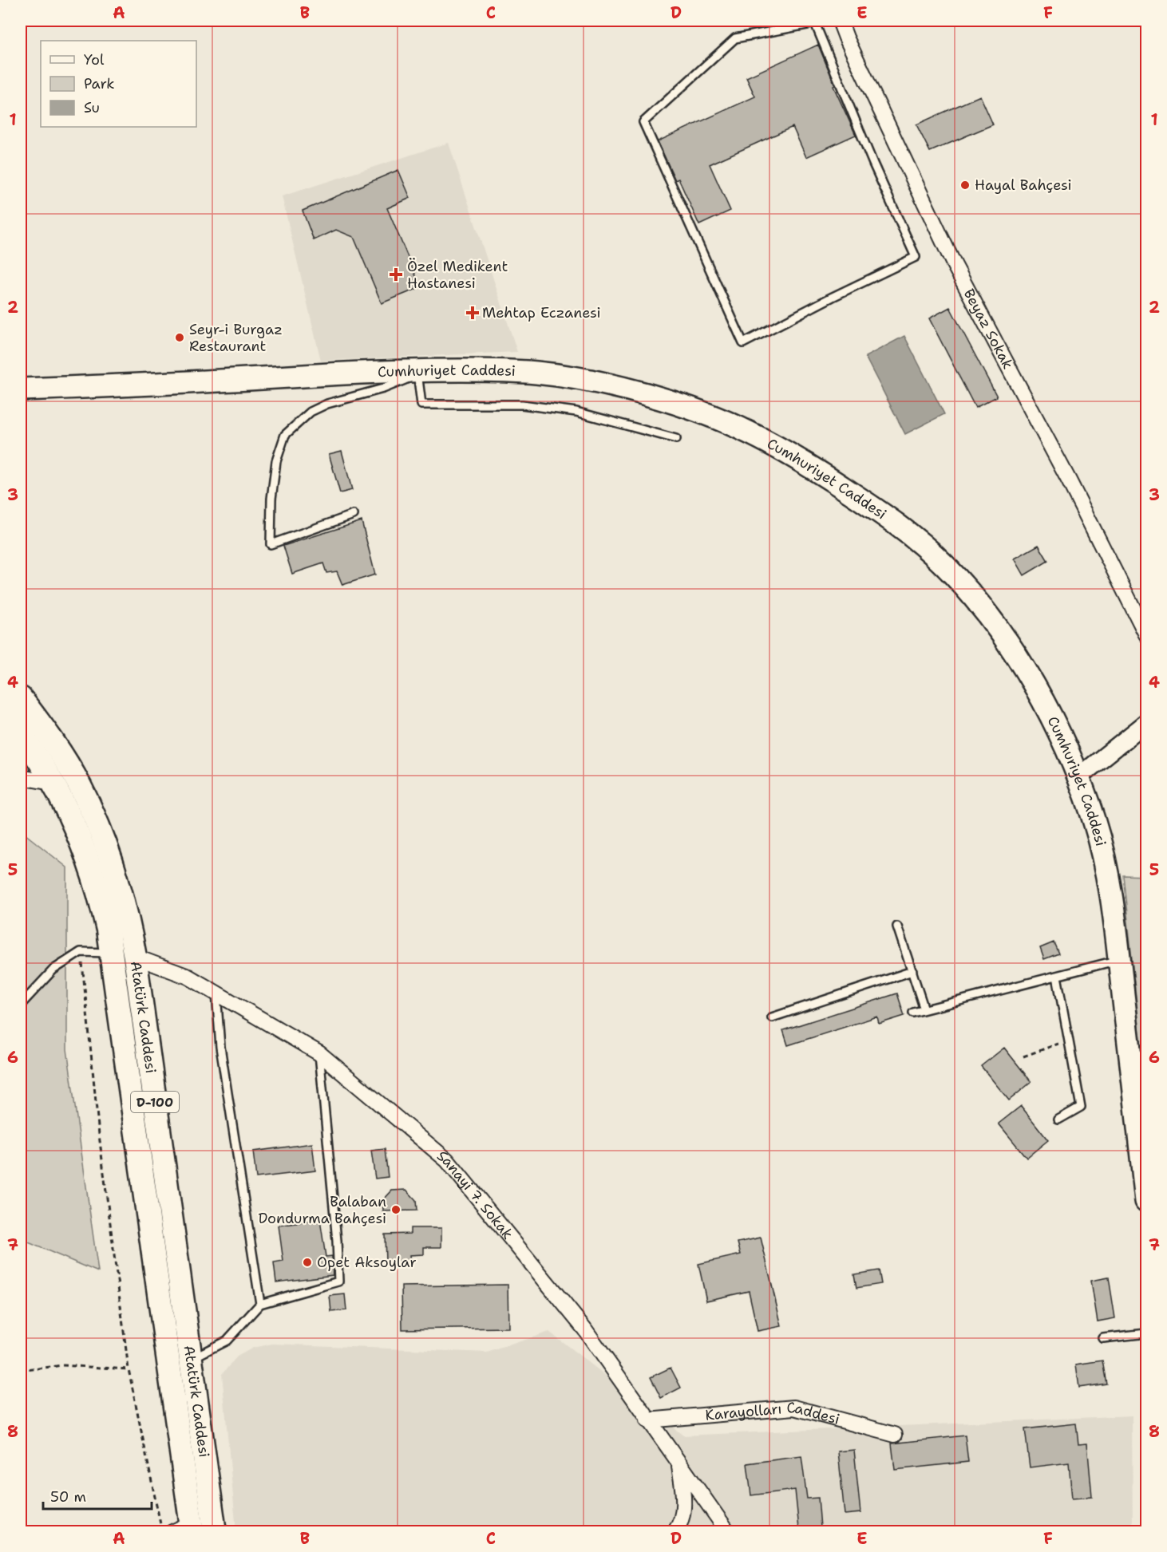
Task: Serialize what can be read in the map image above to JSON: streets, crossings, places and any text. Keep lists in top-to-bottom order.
{
  "streets": {
    "highway": ["Atatürk Caddesi", "D-100"],
    "main road": ["Cumhuriyet Caddesi"],
    "street": ["Beyaz Sokak", "Sanayi 7. Sokak", "Karayolları Caddesi"]
  },
  "crossings": [
    ["Atatürk Caddesi", "Sanayi 7. Sokak"],
    ["Sanayi 7. Sokak", "Karayolları Caddesi"]
  ],
  "places": {
    "other": [
      "Hayal Bahçesi",
      "Seyr-i Burgaz Restaurant",
      "Balaban Dondurma Bahçesi",
      "Opet Aksoylar"
    ],
    "health": ["Özel Medikent Hastanesi", "Mehtap Eczanesi"]
  },
  "legend": ["Yol", "Park", "Su"],
  "scale_bar": "50 m",
  "grid": {
    "columns": [
      "A",
      "B",
      "C",
      "D",
      "E",
      "F"
    ],
    "rows": [
      "1",
      "2",
      "3",
      "4",
      "5",
      "6",
      "7",
      "8"
    ]
  }
}
